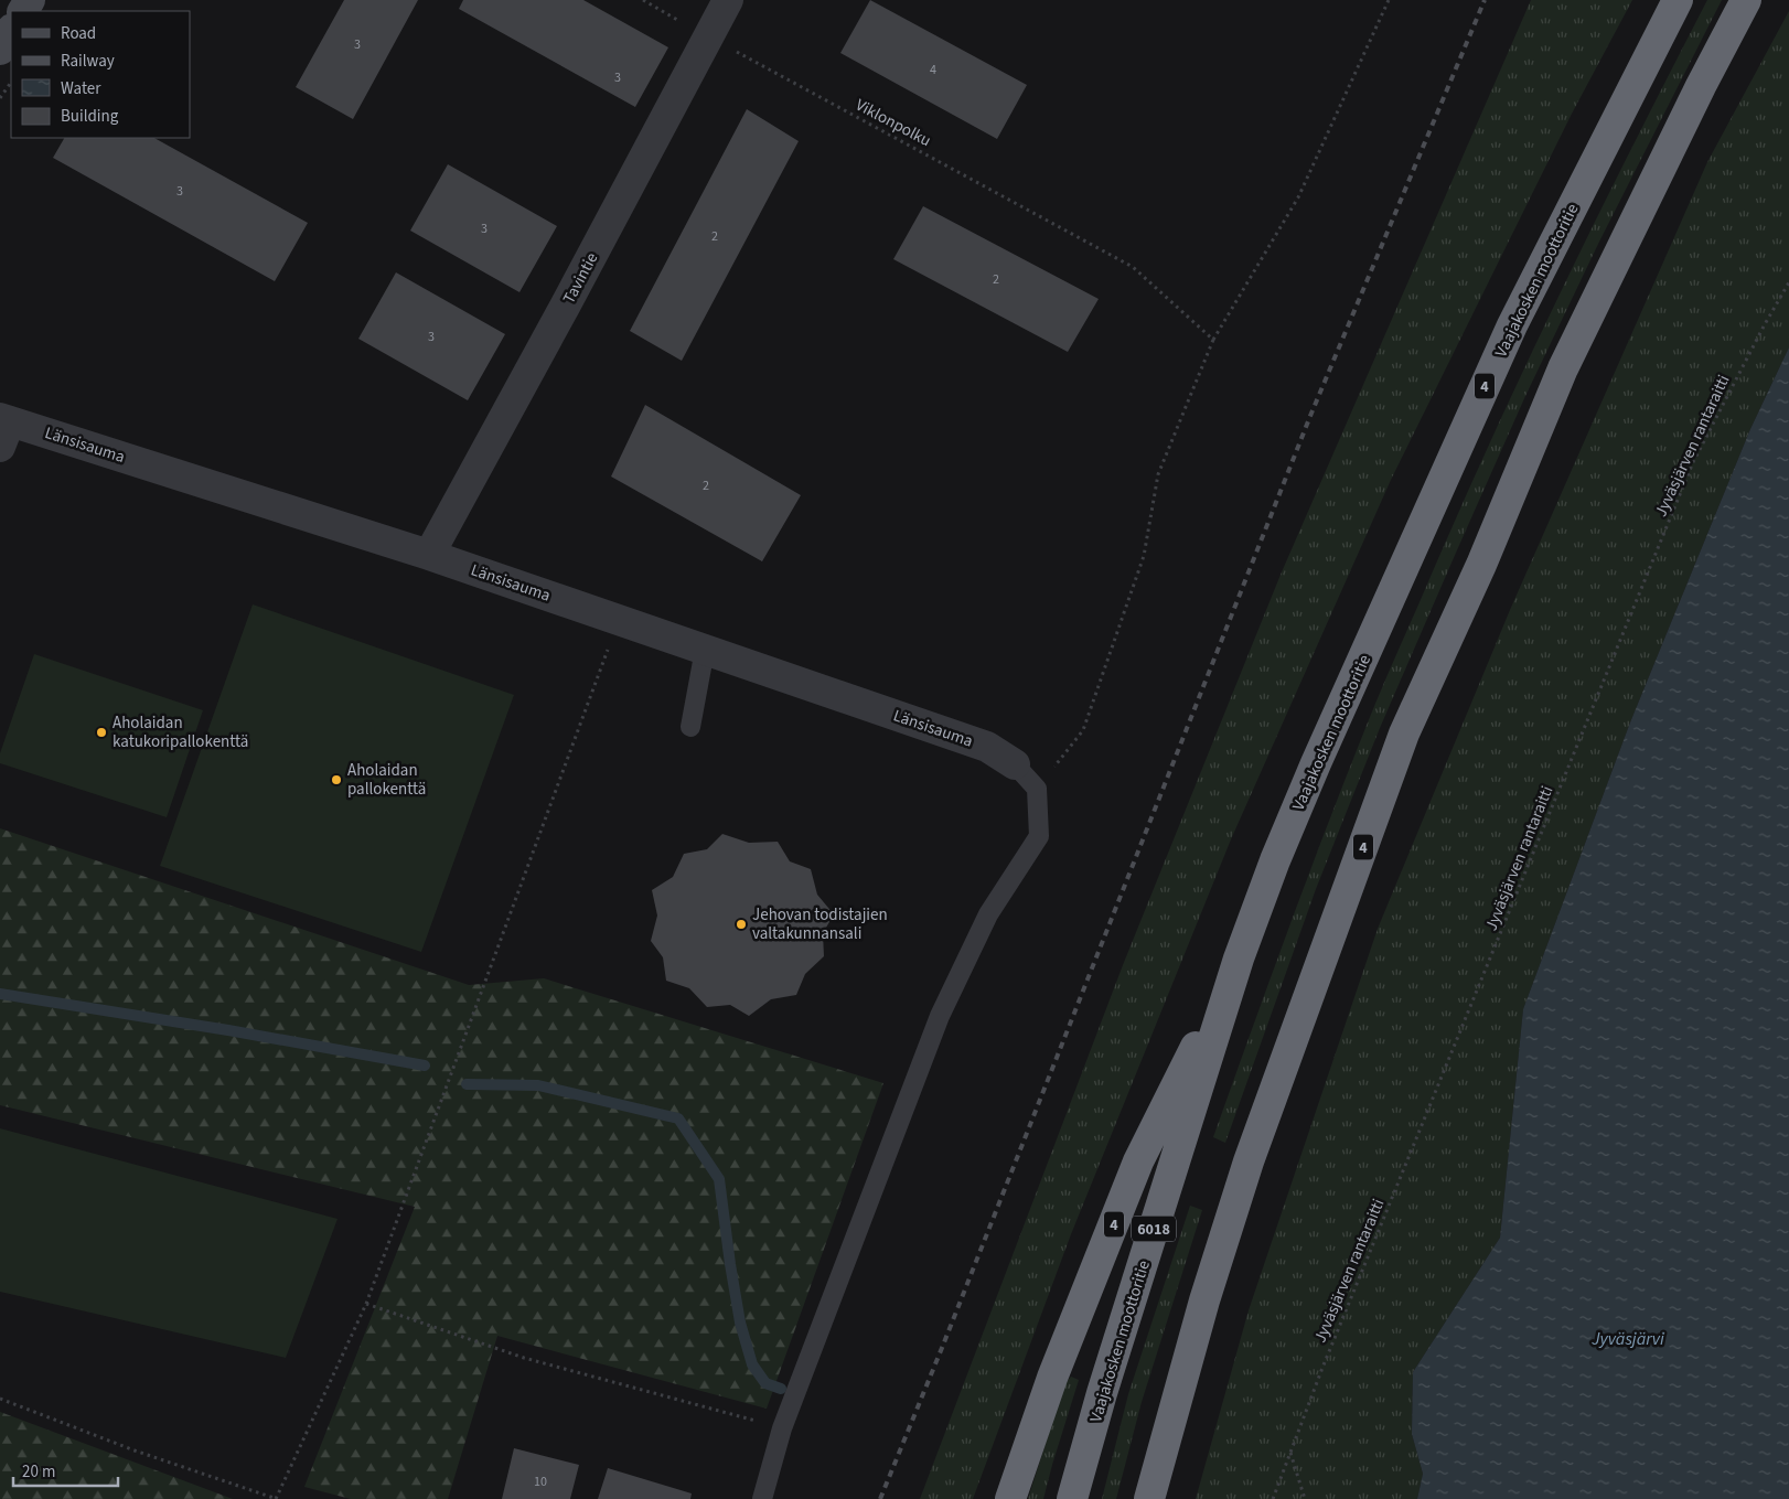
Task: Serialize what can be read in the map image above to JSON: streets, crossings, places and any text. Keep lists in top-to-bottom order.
{
  "streets": {
    "highway": ["Vaajakosken moottoritie", "4", "6018"],
    "street": ["Tavintie", "Länsisauma"],
    "path": ["Viklonpolku", "Jyväsjärven rantaraitti"]
  },
  "crossings": [
    ["Viklonpolku", "Tavintie"],
    ["Tavintie", "Länsisauma"],
    ["Vaajakosken moottoritie", "4"]
  ],
  "water": ["Jyväsjärvi"],
  "places": ["Aholaidan katukoripallokenttä", "Aholaidan pallokenttä", "Jehovan todistajien valtakunnansali"],
  "house_numbers": [
    "3",
    "4",
    "3",
    "3",
    "3",
    "2",
    "2",
    "3",
    "2",
    "10"
  ],
  "legend": [
    "Road",
    "Railway",
    "Water",
    "Building"
  ],
  "scale_bar": "20 m"
}
